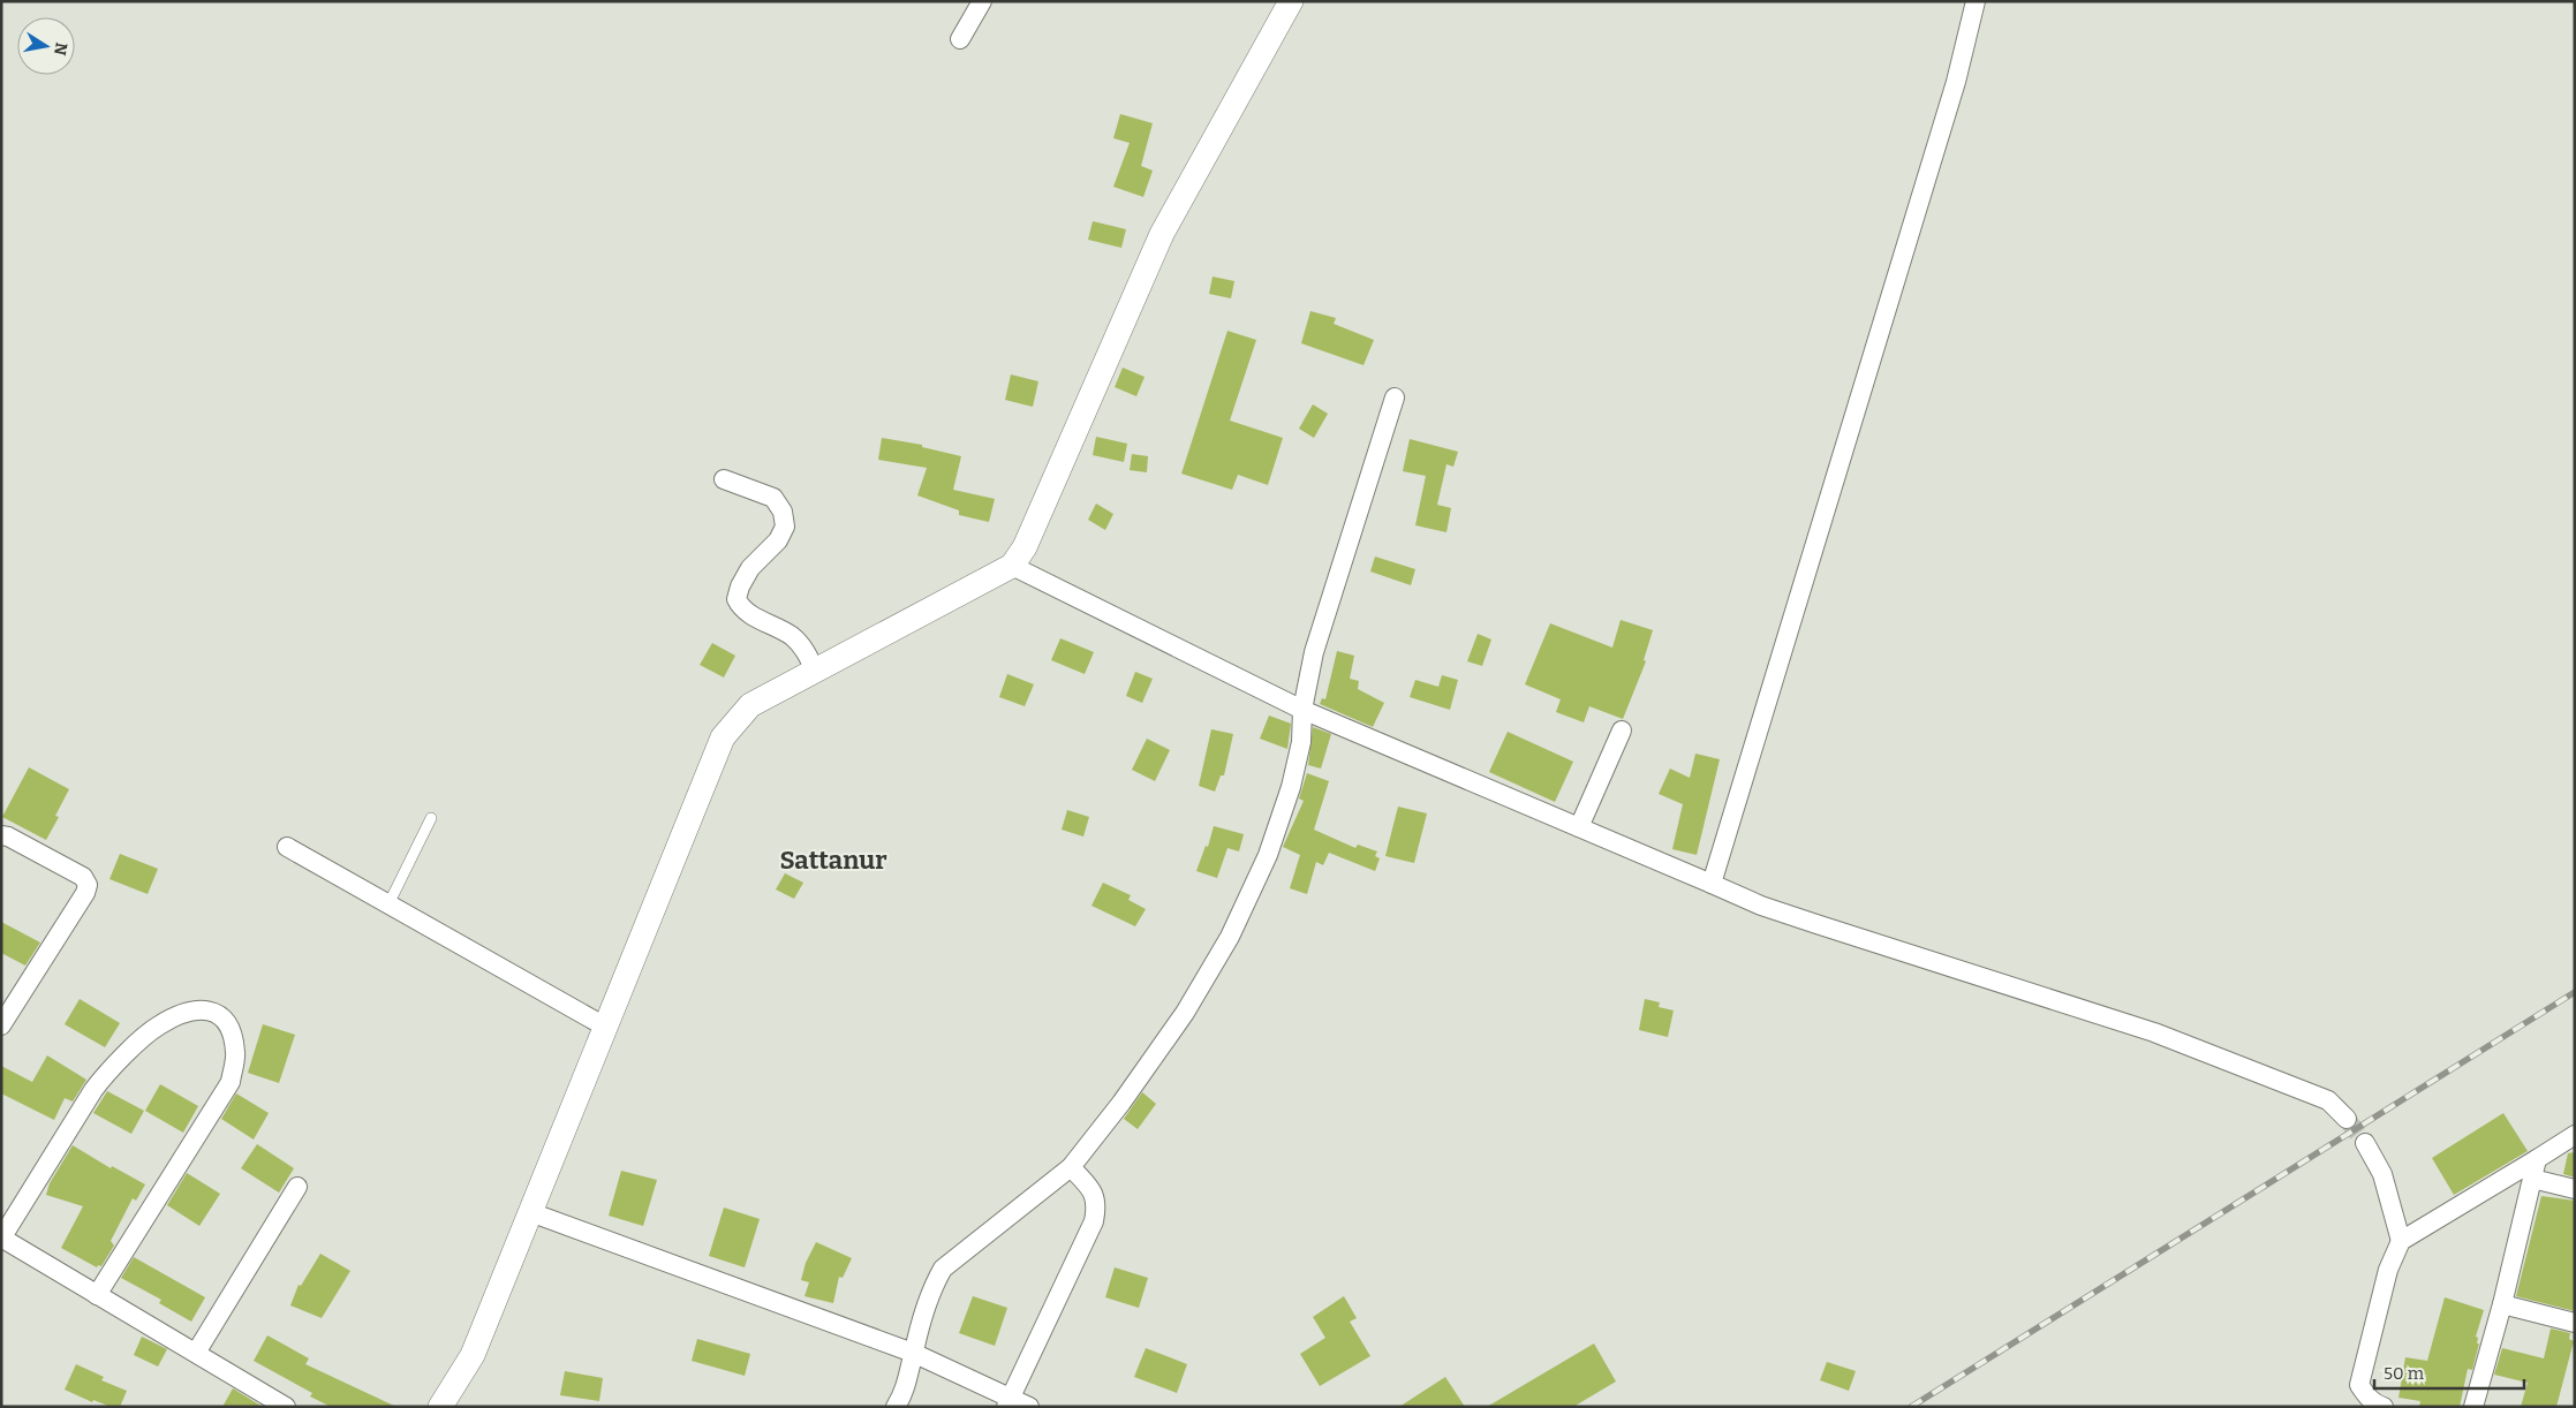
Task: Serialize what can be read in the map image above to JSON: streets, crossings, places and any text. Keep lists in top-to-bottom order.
{
  "districts": ["Sattanur"],
  "scale_bar": "50 m",
  "north": "right"
}
